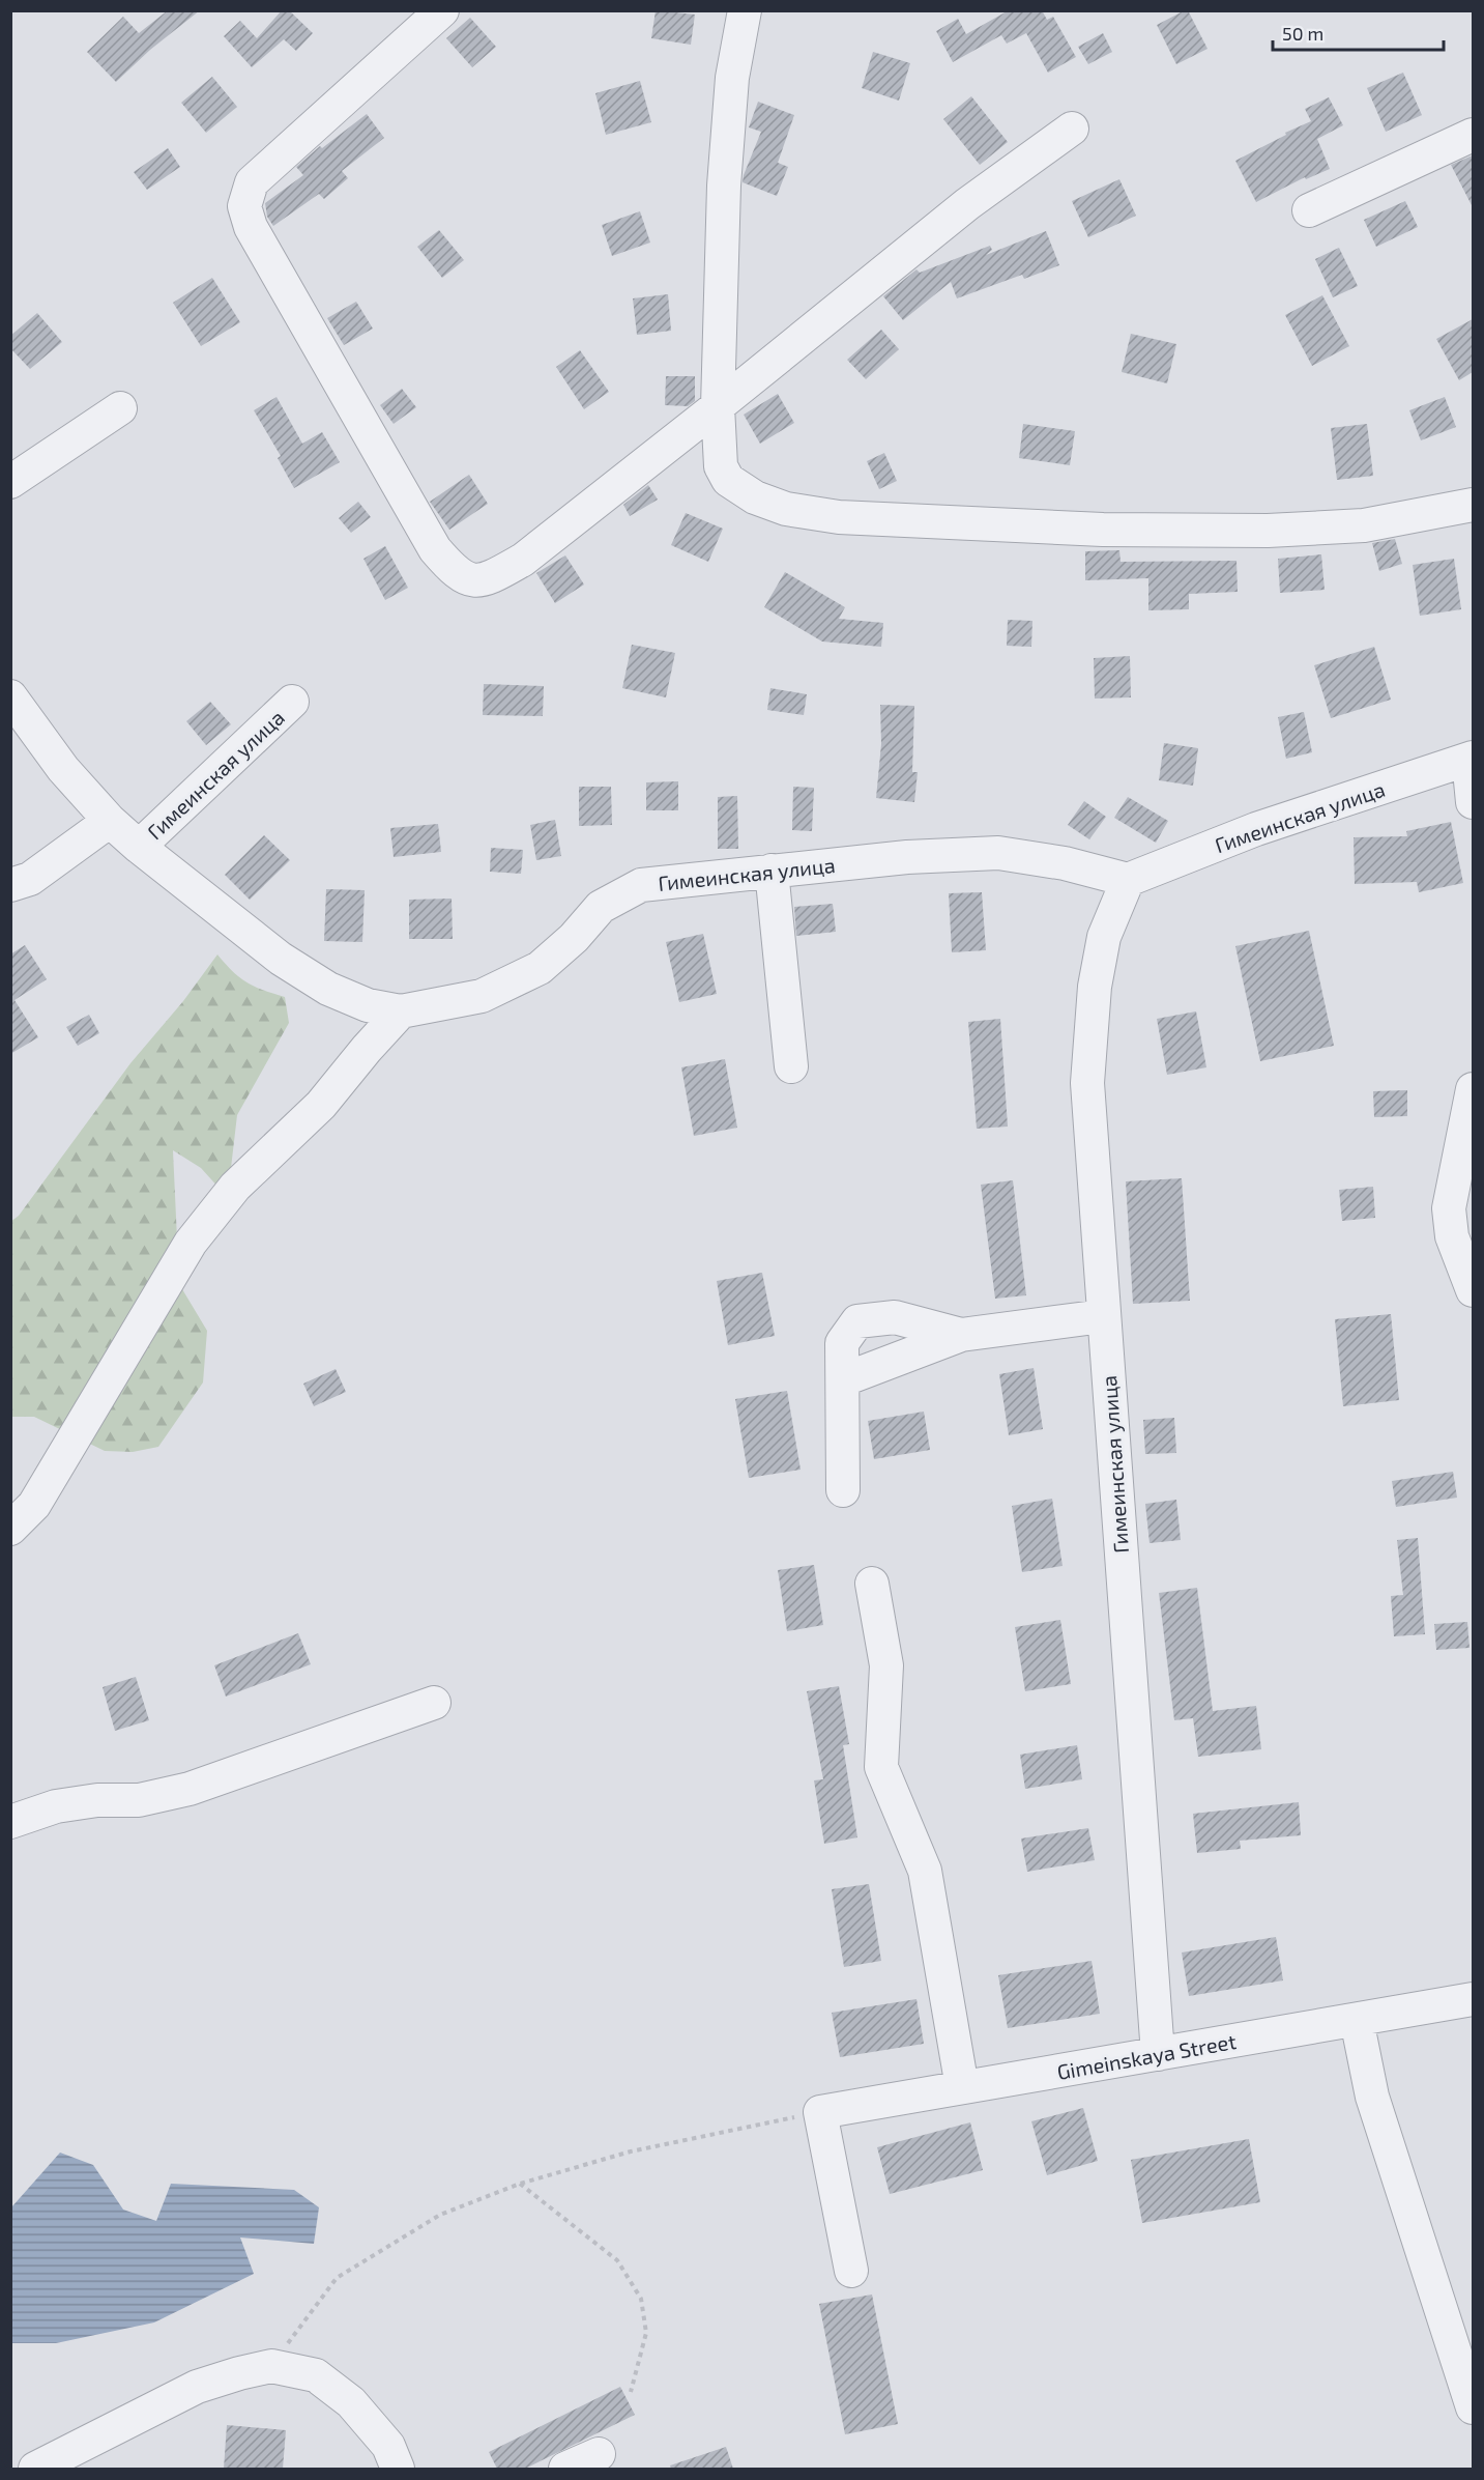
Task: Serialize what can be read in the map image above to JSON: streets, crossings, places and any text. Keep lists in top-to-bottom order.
{
  "streets": {
    "street": ["Гимеинская улица", "Gimeinskaya Street"]
  },
  "crossings": [
    ["Гимеинская улица", "Gimeinskaya Street"]
  ],
  "scale_bar": "50 m"
}
